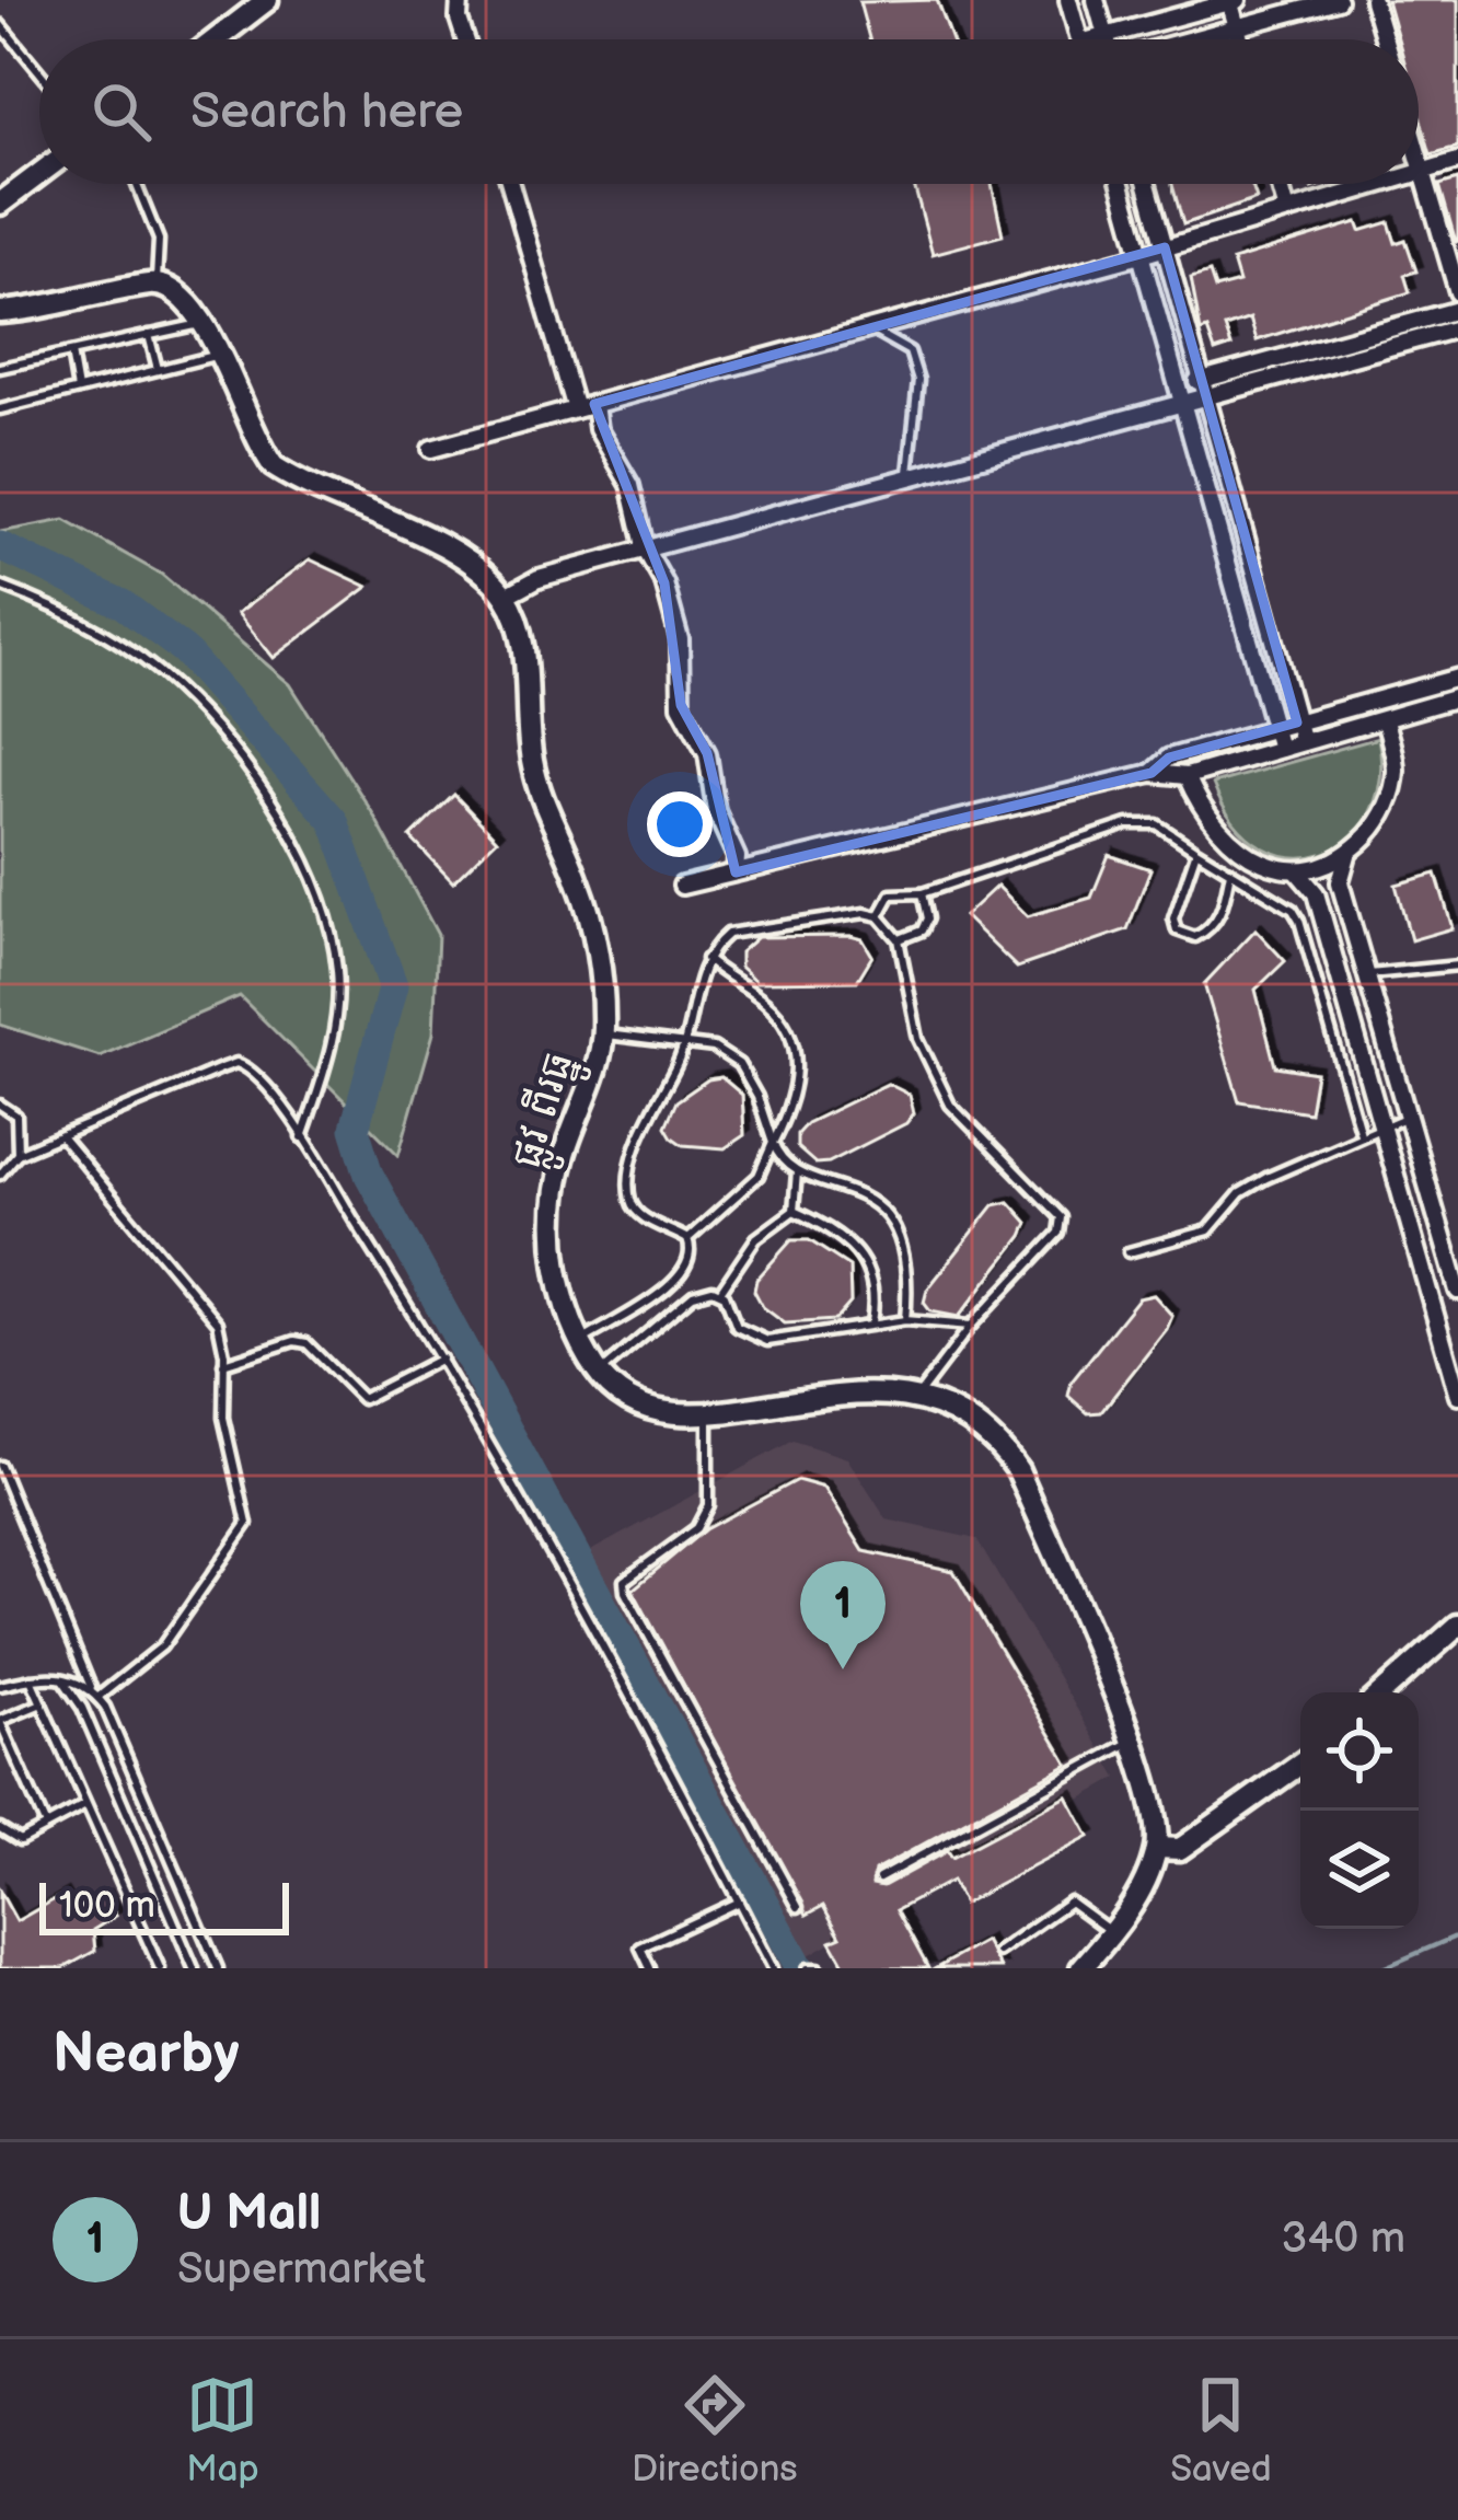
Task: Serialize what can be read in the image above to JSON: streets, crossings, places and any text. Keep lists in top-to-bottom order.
{
  "streets": {
    "main road": ["ផ្លូវ ពីរធ្នូ"]
  },
  "scale_bar": "100 m",
  "page": {
    "search": "Search here",
    "pins": "1",
    "scale": "100 m",
    "heading": "Nearby",
    "list": [
      {
        "mark": "1",
        "name": "U Mall",
        "note": "Supermarket",
        "value": "340 m"
      }
    ],
    "nav": ["Map", "Directions", "Saved"]
  }
}
